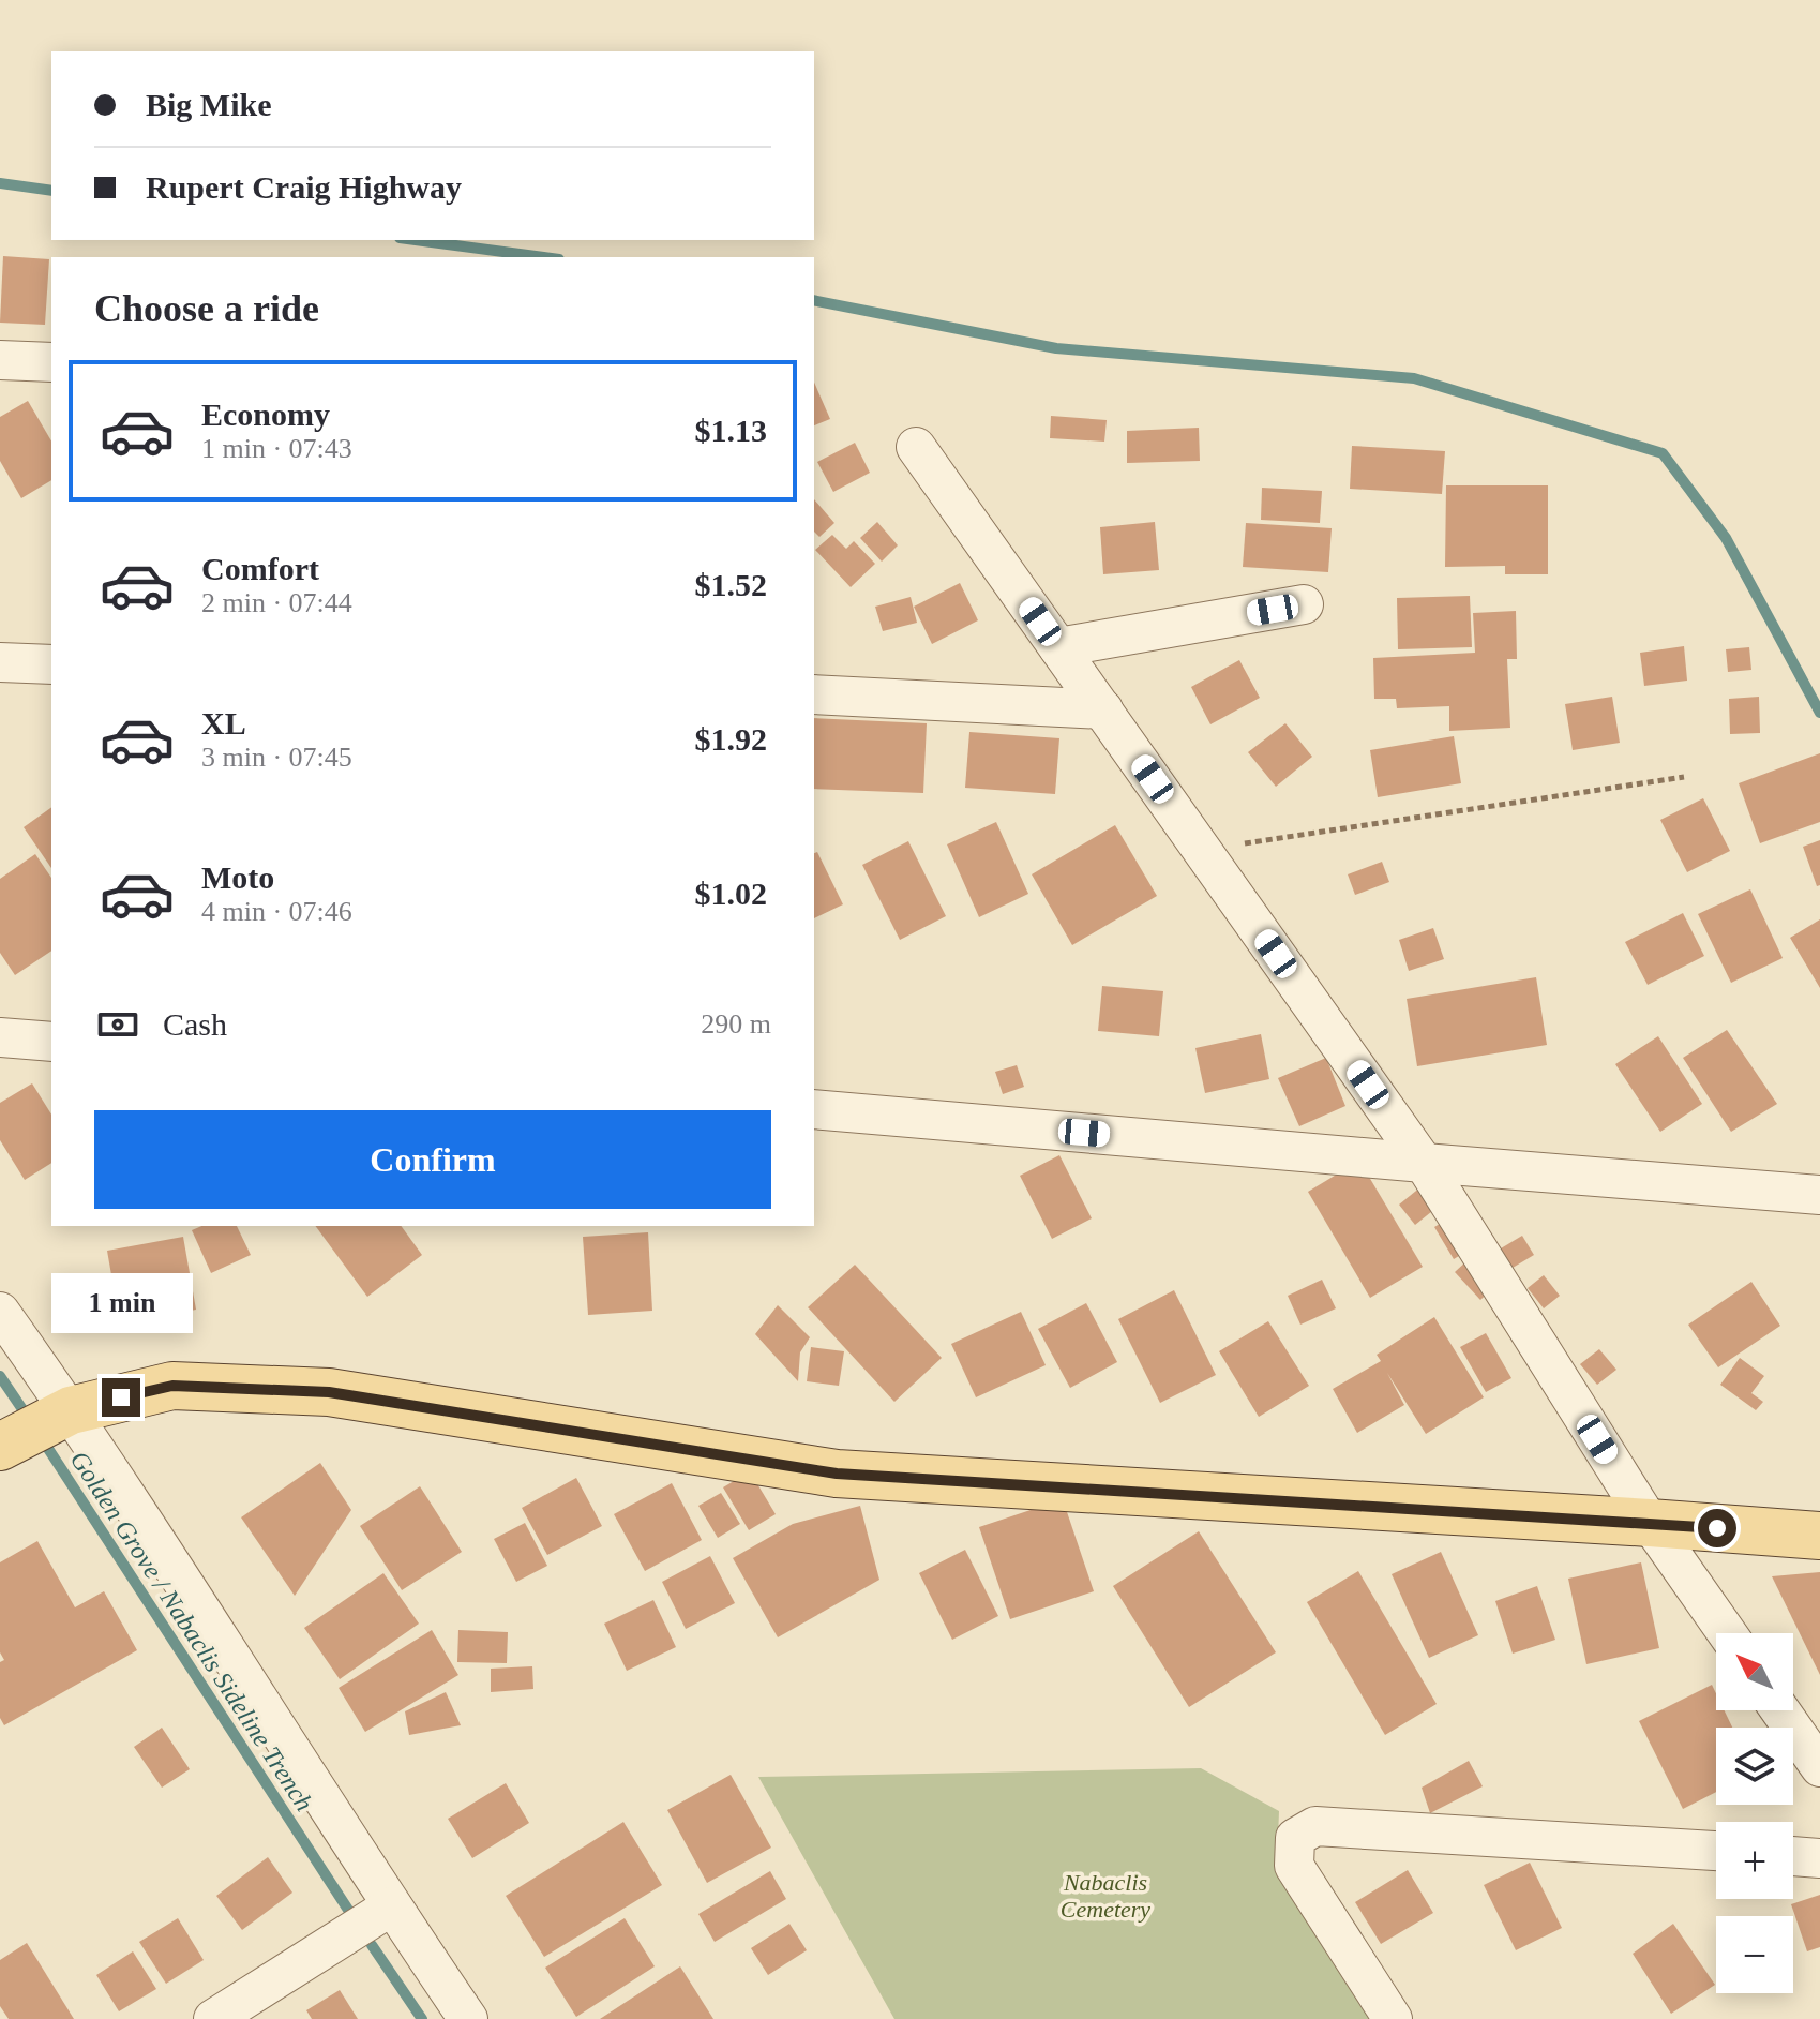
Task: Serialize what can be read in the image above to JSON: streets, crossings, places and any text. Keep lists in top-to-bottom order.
{
  "water": ["Golden Grove / Nabaclis Sideline Trench"],
  "parks": ["Nabaclis Cemetery"],
  "north": "top left",
  "page": {
    "banner": ["Big Mike", "Rupert Craig Highway"],
    "heading": "Choose a ride",
    "list": [
      {
        "name": "Economy",
        "note": "1 min · 07:43",
        "value": "$1.13"
      },
      {
        "name": "Comfort",
        "note": "2 min · 07:44",
        "value": "$1.52"
      },
      {
        "name": "XL",
        "note": "3 min · 07:45",
        "value": "$1.92"
      },
      {
        "name": "Moto",
        "note": "4 min · 07:46",
        "value": "$1.02"
      }
    ],
    "pay": ["Cash", "290 m"],
    "buttons": "Confirm",
    "bubble": "1 min",
    "map_buttons": ["+", "−"]
  }
}
